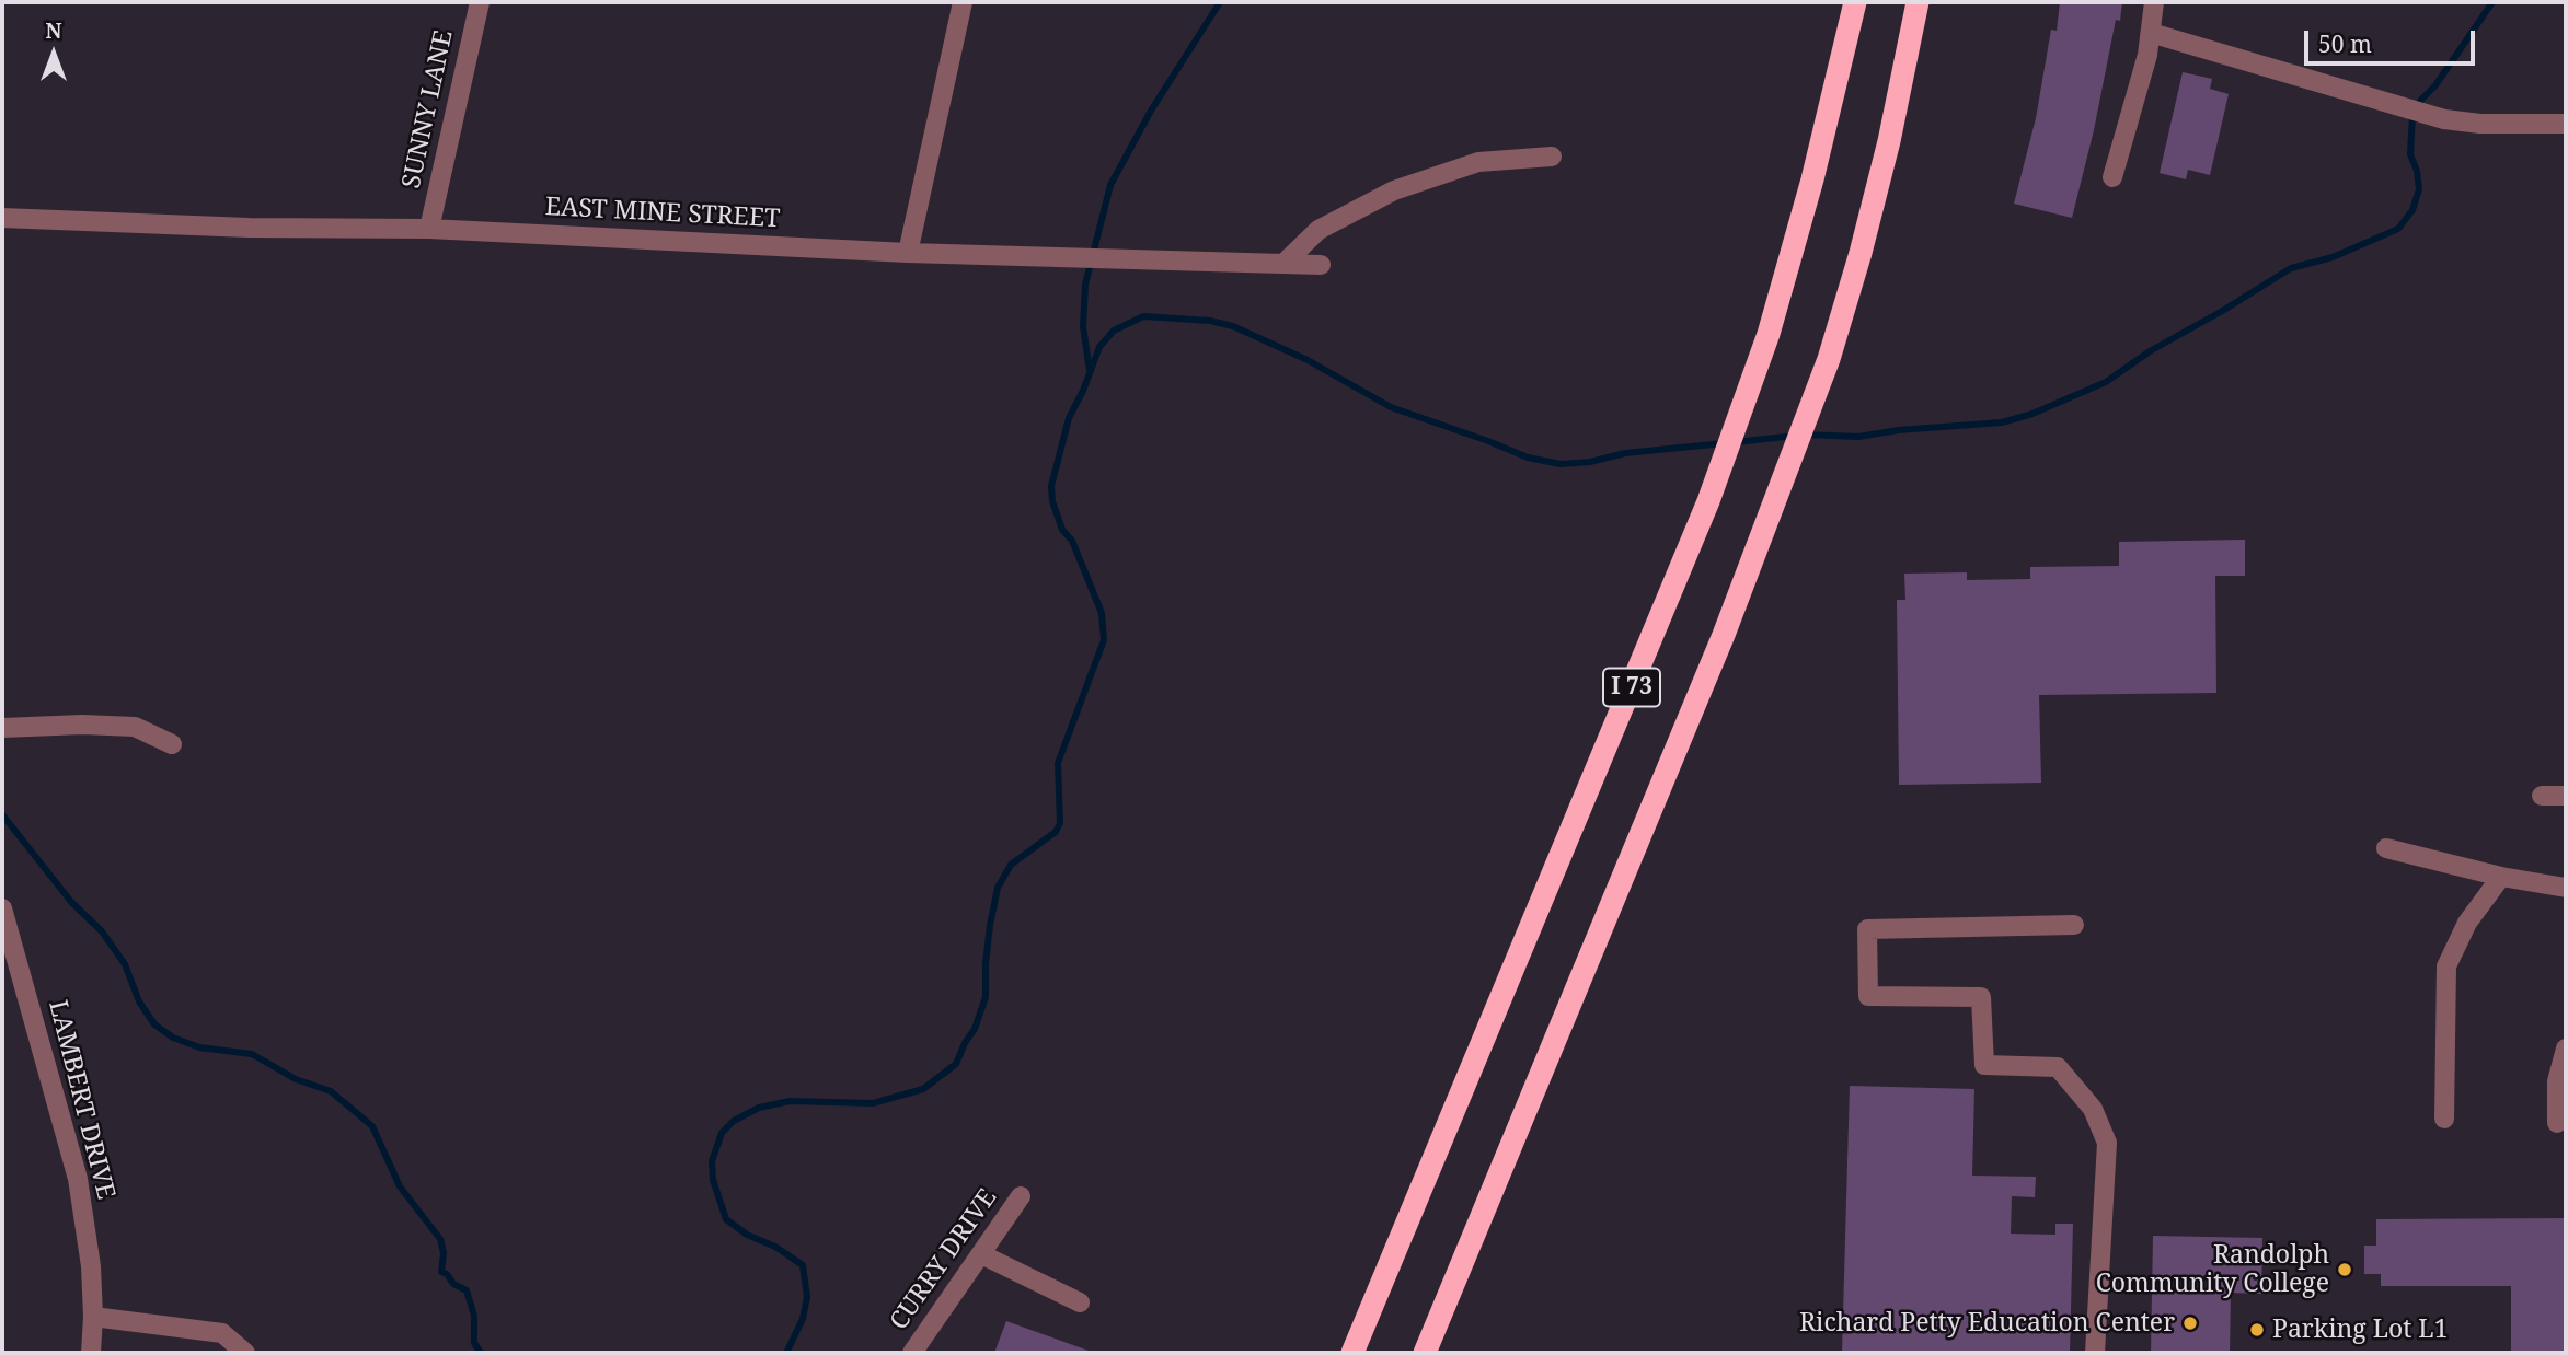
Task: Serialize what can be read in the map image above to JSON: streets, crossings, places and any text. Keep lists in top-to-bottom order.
{
  "streets": {
    "highway": ["I 73"],
    "street": [
      "SUNNY LANE",
      "EAST MINE STREET",
      "LAMBERT DRIVE",
      "CURRY DRIVE"
    ]
  },
  "crossings": [
    ["SUNNY LANE", "EAST MINE STREET"]
  ],
  "places": ["Randolph Community College", "Richard Petty Education Center", "Parking Lot L1"],
  "scale_bar": "50 m",
  "north": "top"
}
